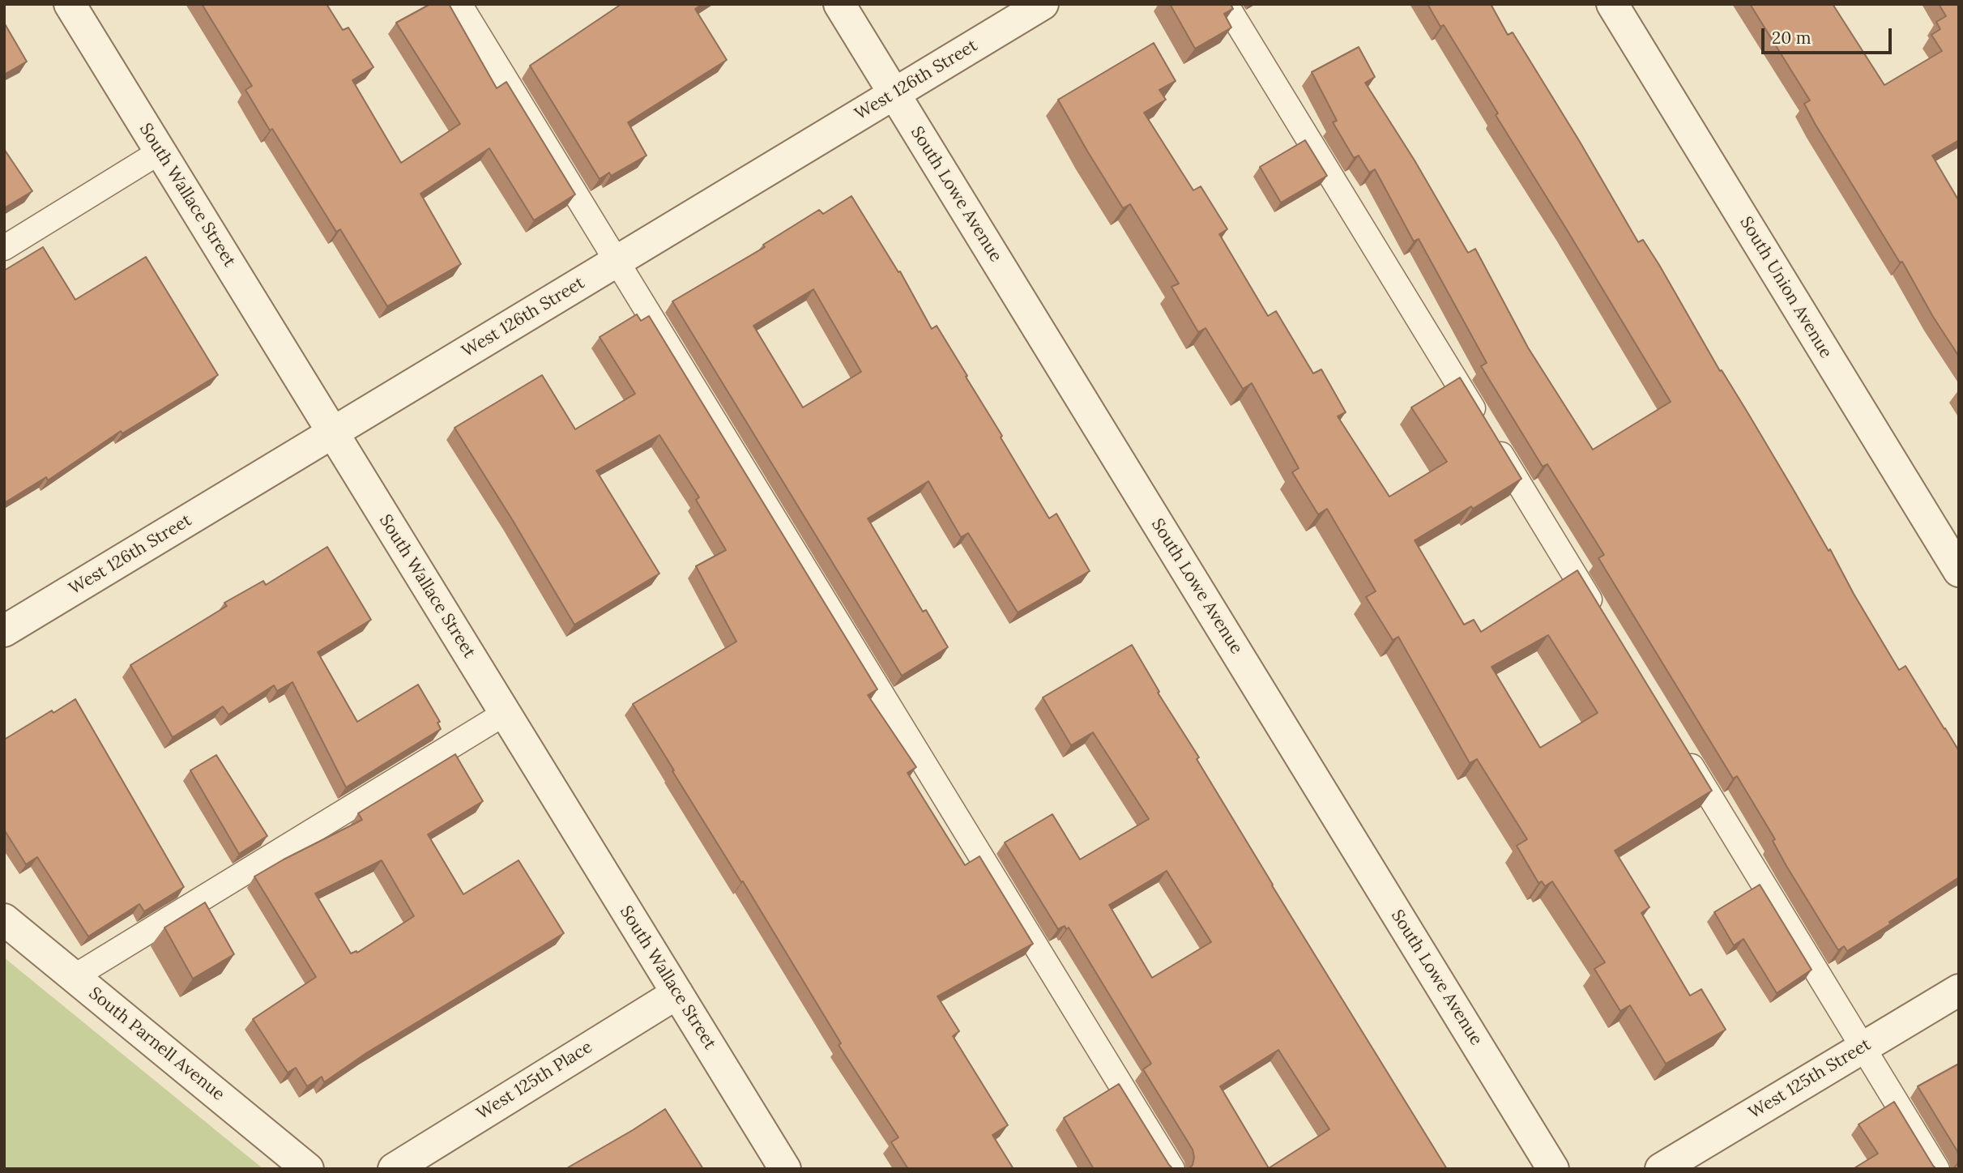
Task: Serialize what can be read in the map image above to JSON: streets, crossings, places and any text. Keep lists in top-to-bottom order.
{
  "streets": {
    "street": [
      "West 126th Street",
      "South Lowe Avenue",
      "South Wallace Street",
      "South Union Avenue",
      "South Parnell Avenue",
      "West 125th Street",
      "West 125th Place"
    ]
  },
  "crossings": [
    ["West 126th Street", "South Lowe Avenue"],
    ["West 126th Street", "South Wallace Street"],
    ["South Wallace Street", "West 125th Place"]
  ],
  "scale_bar": "20 m"
}
